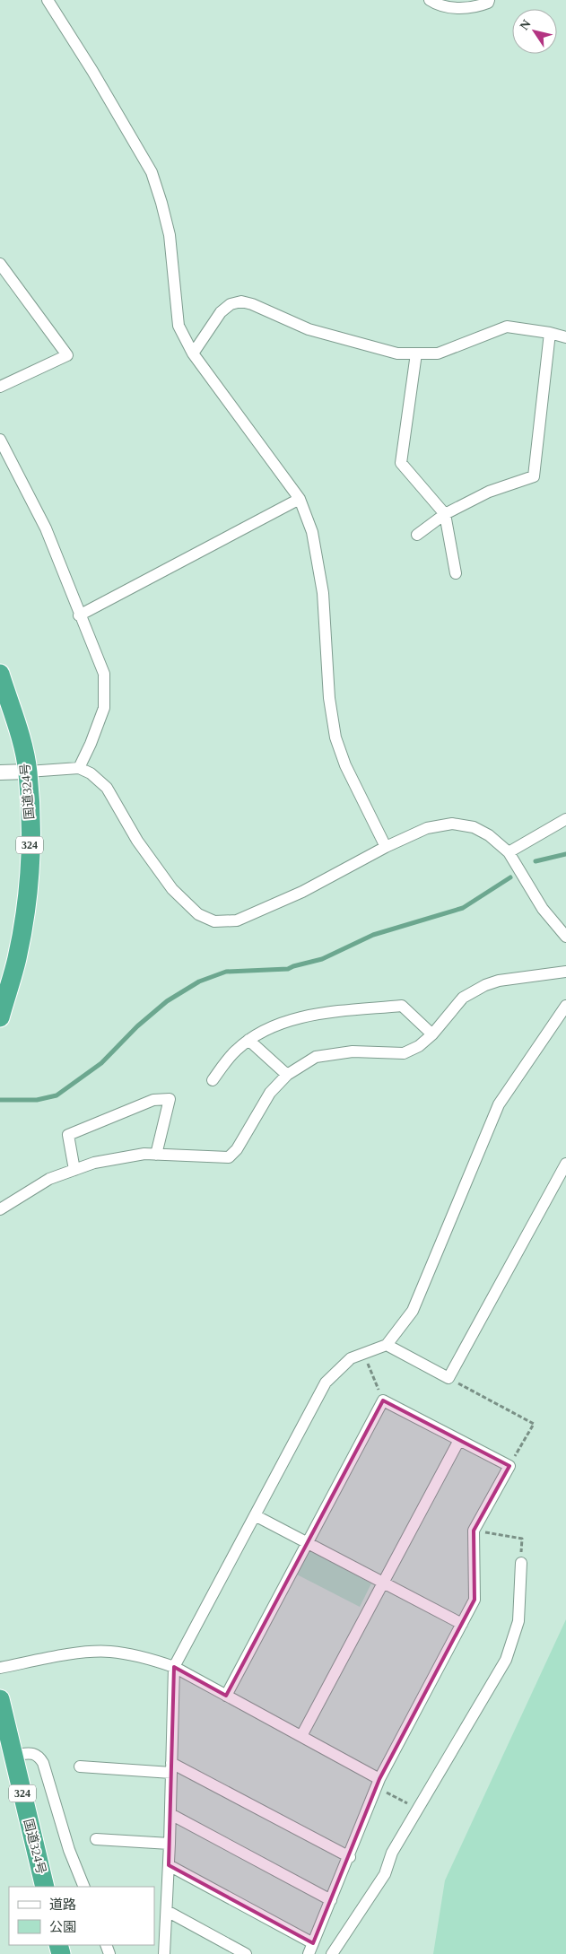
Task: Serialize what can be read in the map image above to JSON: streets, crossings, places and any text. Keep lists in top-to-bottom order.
{
  "streets": {
    "highway": ["国道324号", "324"]
  },
  "legend": ["道路", "公園"],
  "north": "top left"
}
